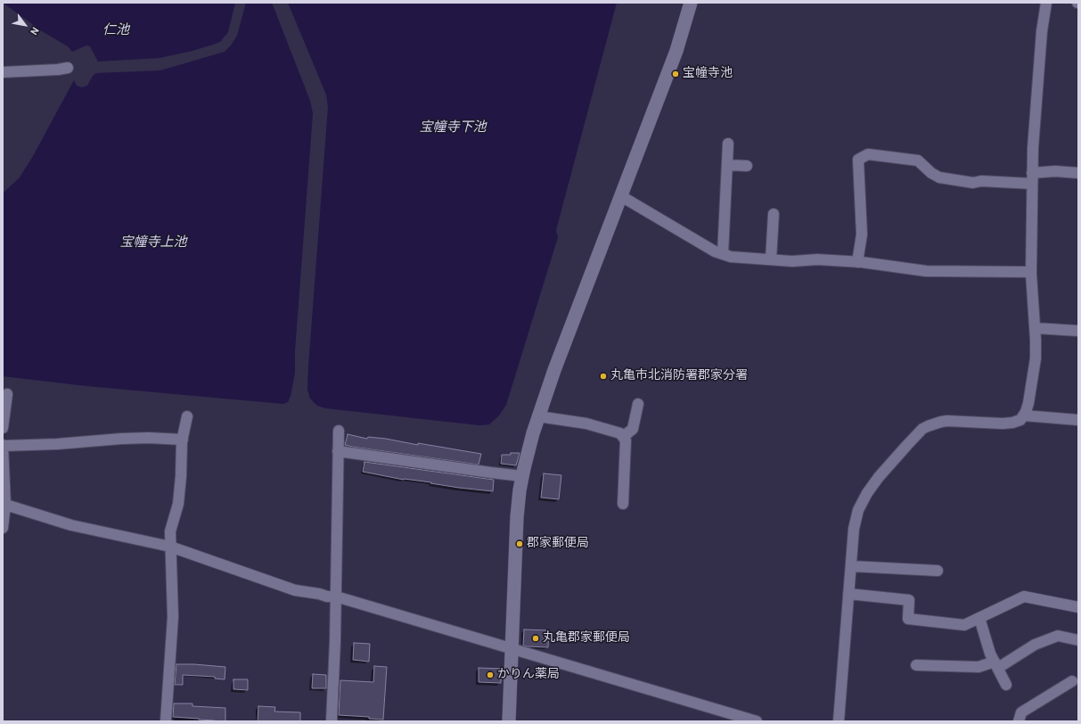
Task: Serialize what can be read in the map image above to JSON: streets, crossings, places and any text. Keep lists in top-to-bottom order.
{
  "water": ["仁池", "宝幢寺下池", "宝幢寺上池"],
  "places": [
    "宝幢寺池",
    "丸亀市北消防署郡家分署",
    "郡家郵便局",
    "丸亀郡家郵便局",
    "かりん薬局"
  ],
  "north": "bottom right"
}
